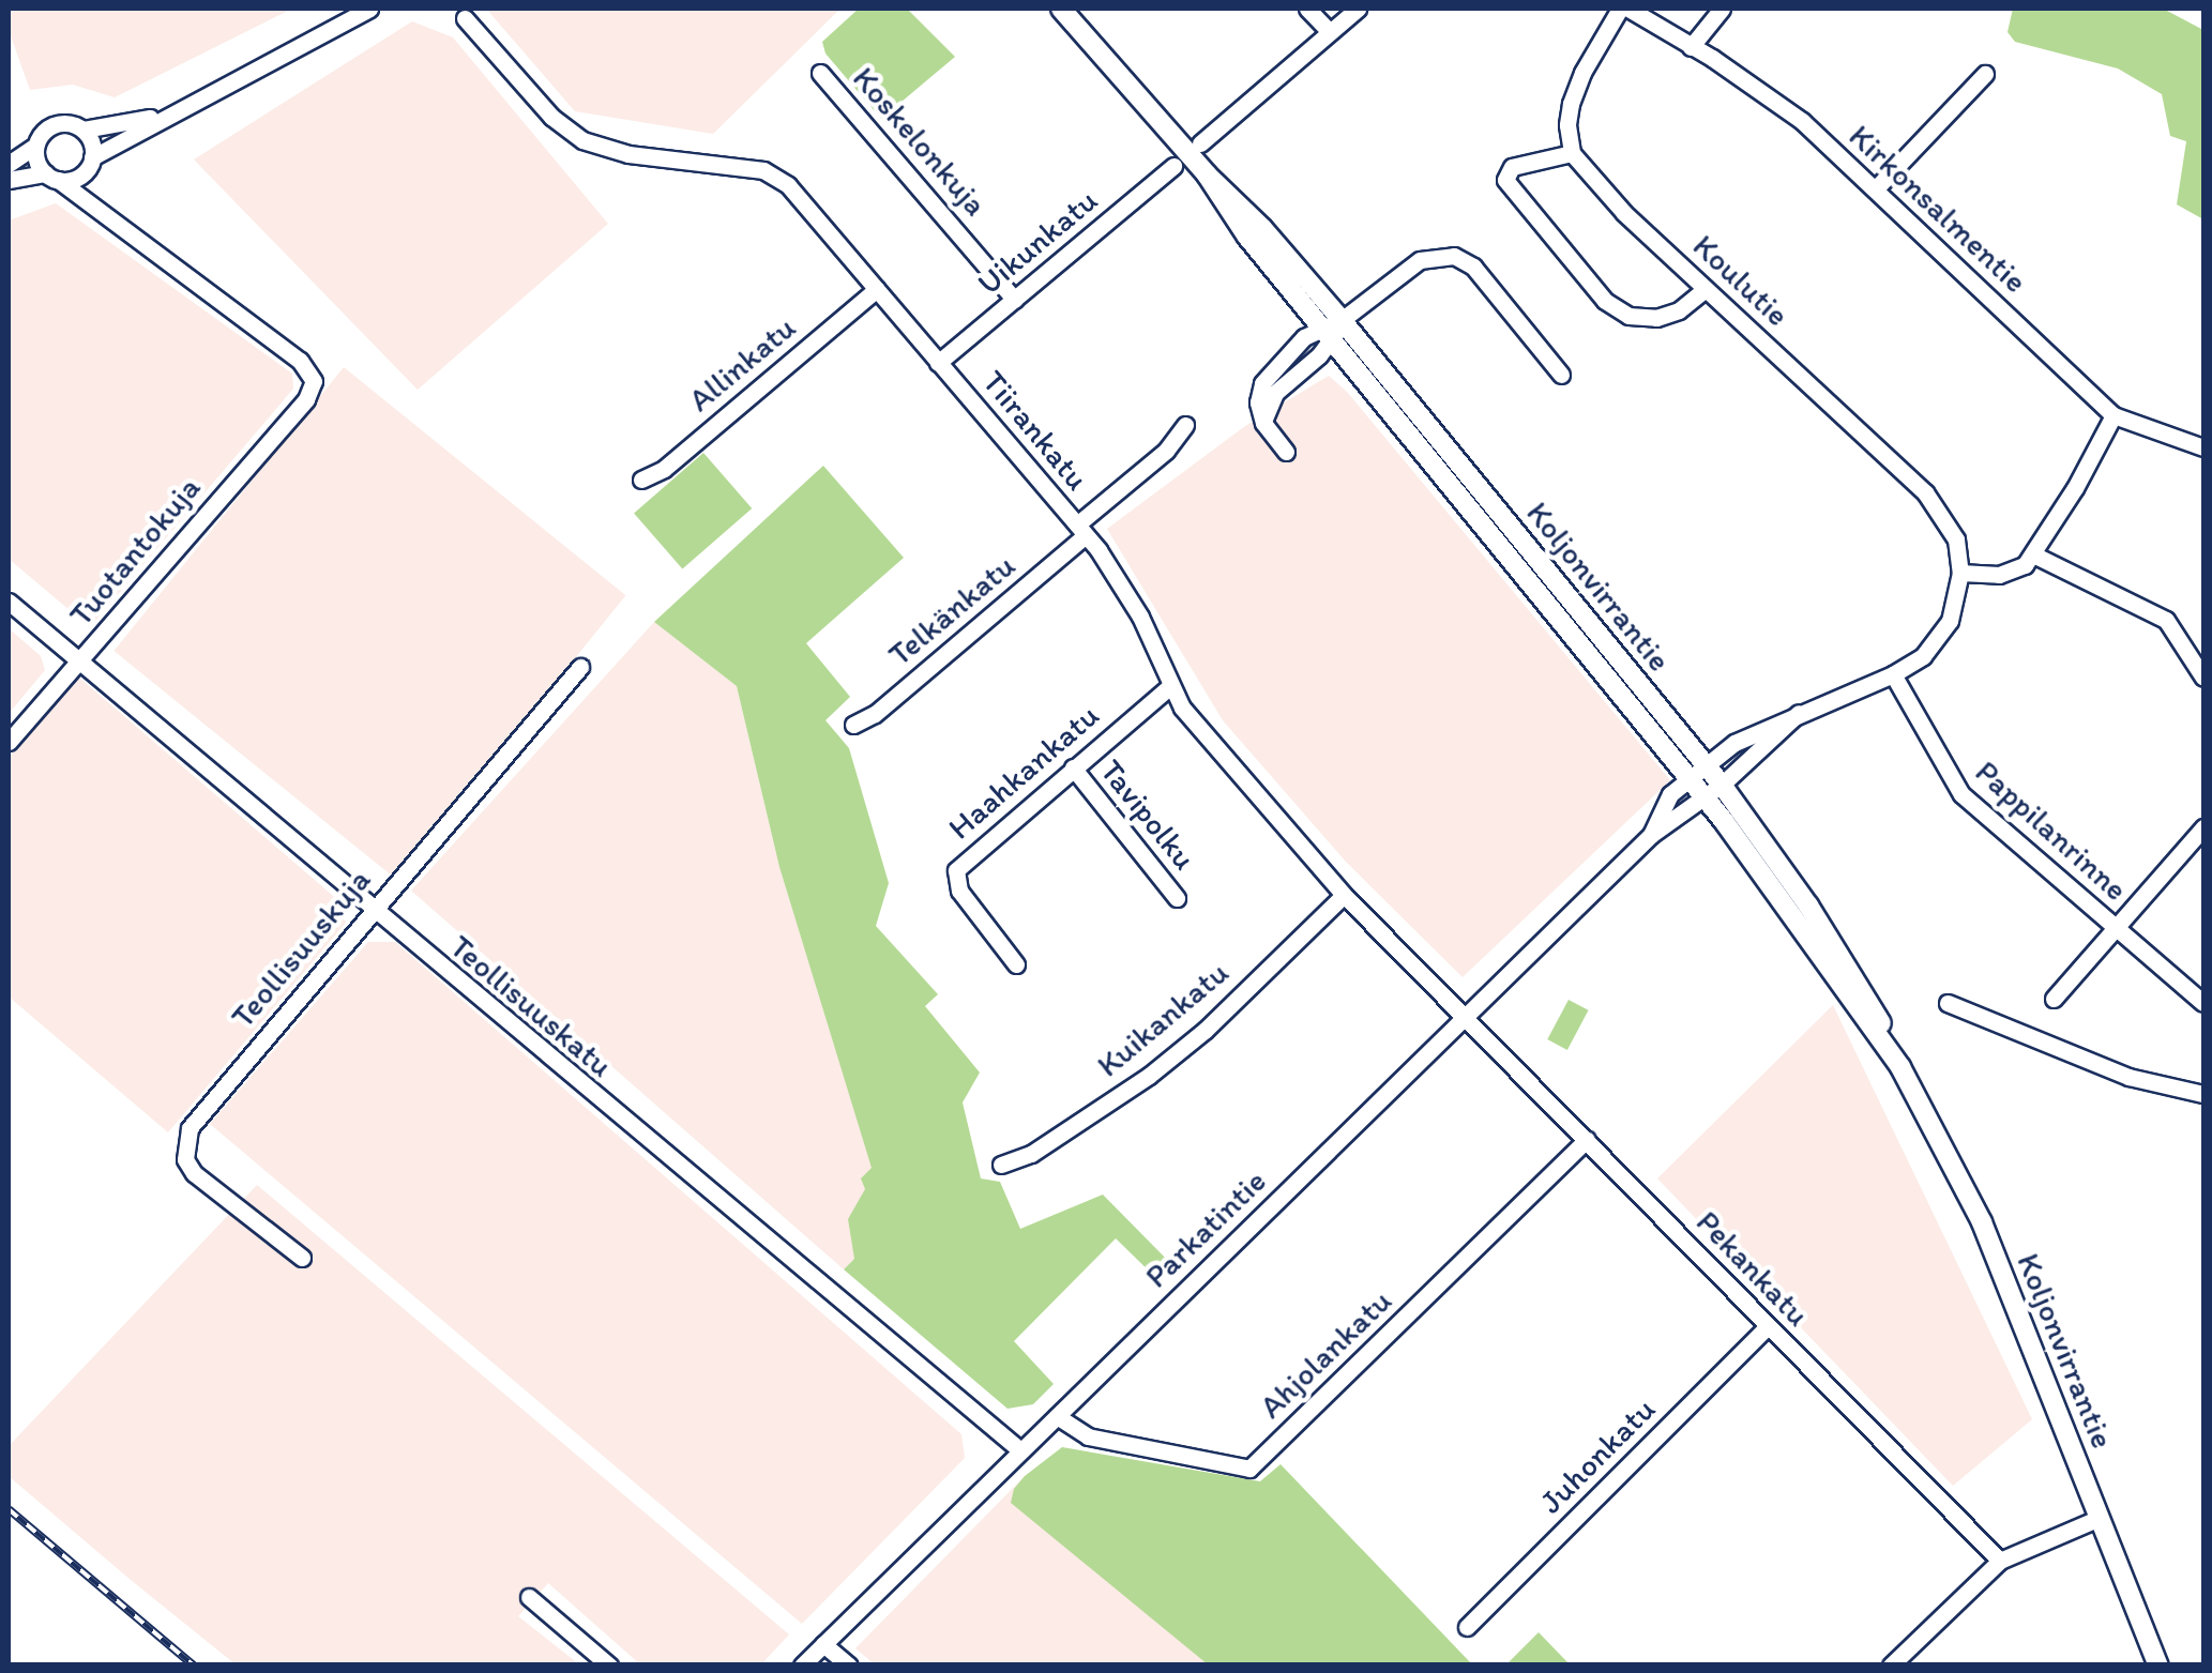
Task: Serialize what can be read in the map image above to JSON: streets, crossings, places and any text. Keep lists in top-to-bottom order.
{
  "streets": {
    "main road": ["Koljonvirrantie"],
    "street": [
      "Koskelonkuja",
      "Kirkonsalmentie",
      "Uikunkatu",
      "Koulutie",
      "Allinkatu",
      "Tiirankatu",
      "Tuotantokuja",
      "Telkänkatu",
      "Haahkankatu",
      "Tavipolku",
      "Pappilanrinne",
      "Teollisuuskuja",
      "Teollisuuskatu",
      "Kuikankatu",
      "Parkatintie",
      "Pekankatu",
      "Ahjolankatu",
      "Juhonkatu"
    ]
  },
  "crossings": [
    ["Koskelonkuja", "Uikunkatu"],
    ["Uikunkatu", "Tiirankatu"],
    ["Koulutie", "Parkatintie"],
    ["Allinkatu", "Tiirankatu"],
    ["Tiirankatu", "Telkänkatu"],
    ["Tiirankatu", "Haahkankatu"],
    ["Tiirankatu", "Kuikankatu"],
    ["Tiirankatu", "Parkatintie"],
    ["Tiirankatu", "Pekankatu"],
    ["Tuotantokuja", "Teollisuuskatu"],
    ["Koljonvirrantie", "Parkatintie"],
    ["Haahkankatu", "Tavipolku"],
    ["Pappilanrinne", "Parkatintie"],
    ["Teollisuuskuja", "Teollisuuskatu"],
    ["Teollisuuskatu", "Parkatintie"],
    ["Parkatintie", "Pekankatu"],
    ["Parkatintie", "Ahjolankatu"],
    ["Pekankatu", "Ahjolankatu"],
    ["Pekankatu", "Juhonkatu"]
  ]
}
